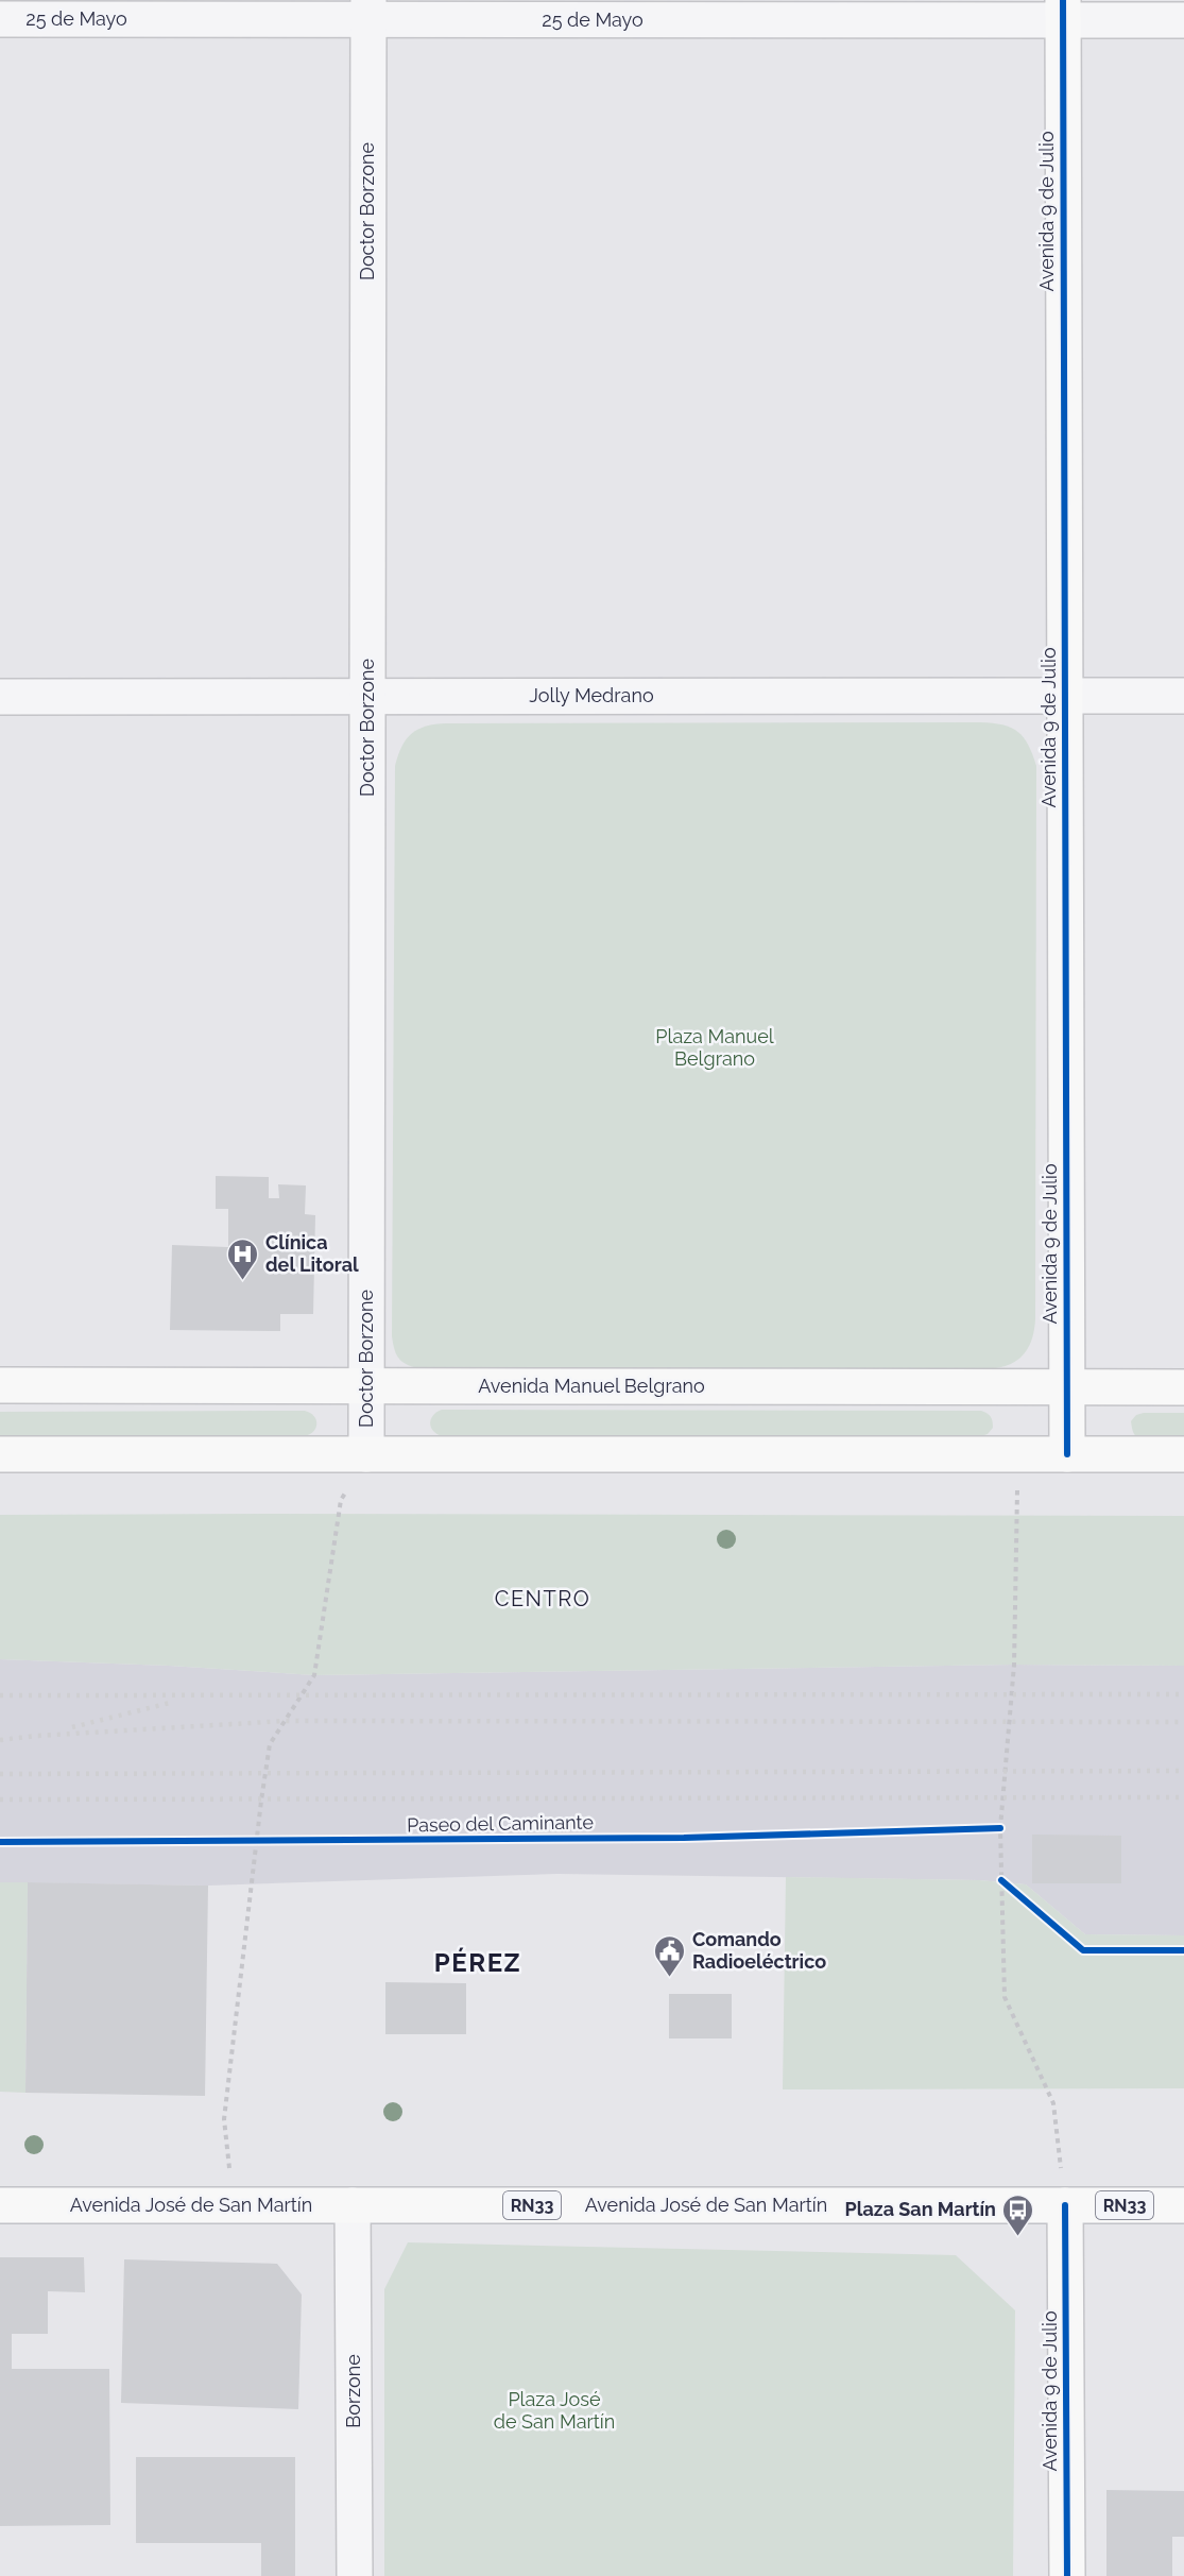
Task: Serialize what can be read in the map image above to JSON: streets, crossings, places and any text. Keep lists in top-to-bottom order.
{
  "streets": {
    "main road": [
      "Avenida 9 de Julio",
      "Avenida Manuel Belgrano",
      "Avenida José de San Martín",
      "RN33"
    ],
    "street": [
      "25 de Mayo",
      "Doctor Borzone",
      "Jolly Medrano",
      "Borzone"
    ],
    "cycle path": ["Paseo del Caminante"]
  },
  "crossings": [
    ["25 de Mayo", "Doctor Borzone"],
    ["25 de Mayo", "Avenida 9 de Julio"],
    ["Doctor Borzone", "Jolly Medrano"],
    ["Doctor Borzone", "Avenida Manuel Belgrano"],
    ["Avenida 9 de Julio", "Jolly Medrano"],
    ["Avenida 9 de Julio", "Avenida Manuel Belgrano"],
    ["Avenida 9 de Julio", "Avenida José de San Martín"],
    ["Avenida José de San Martín", "Borzone"]
  ],
  "districts": ["CENTRO", "PÉREZ"],
  "parks": ["Plaza Manuel Belgrano", "Plaza José de San Martín"],
  "places": {
    "hospital": ["Clínica del Litoral"],
    "public building": ["Comando Radioeléctrico"],
    "bus stop": ["Plaza San Martín"]
  }
}
